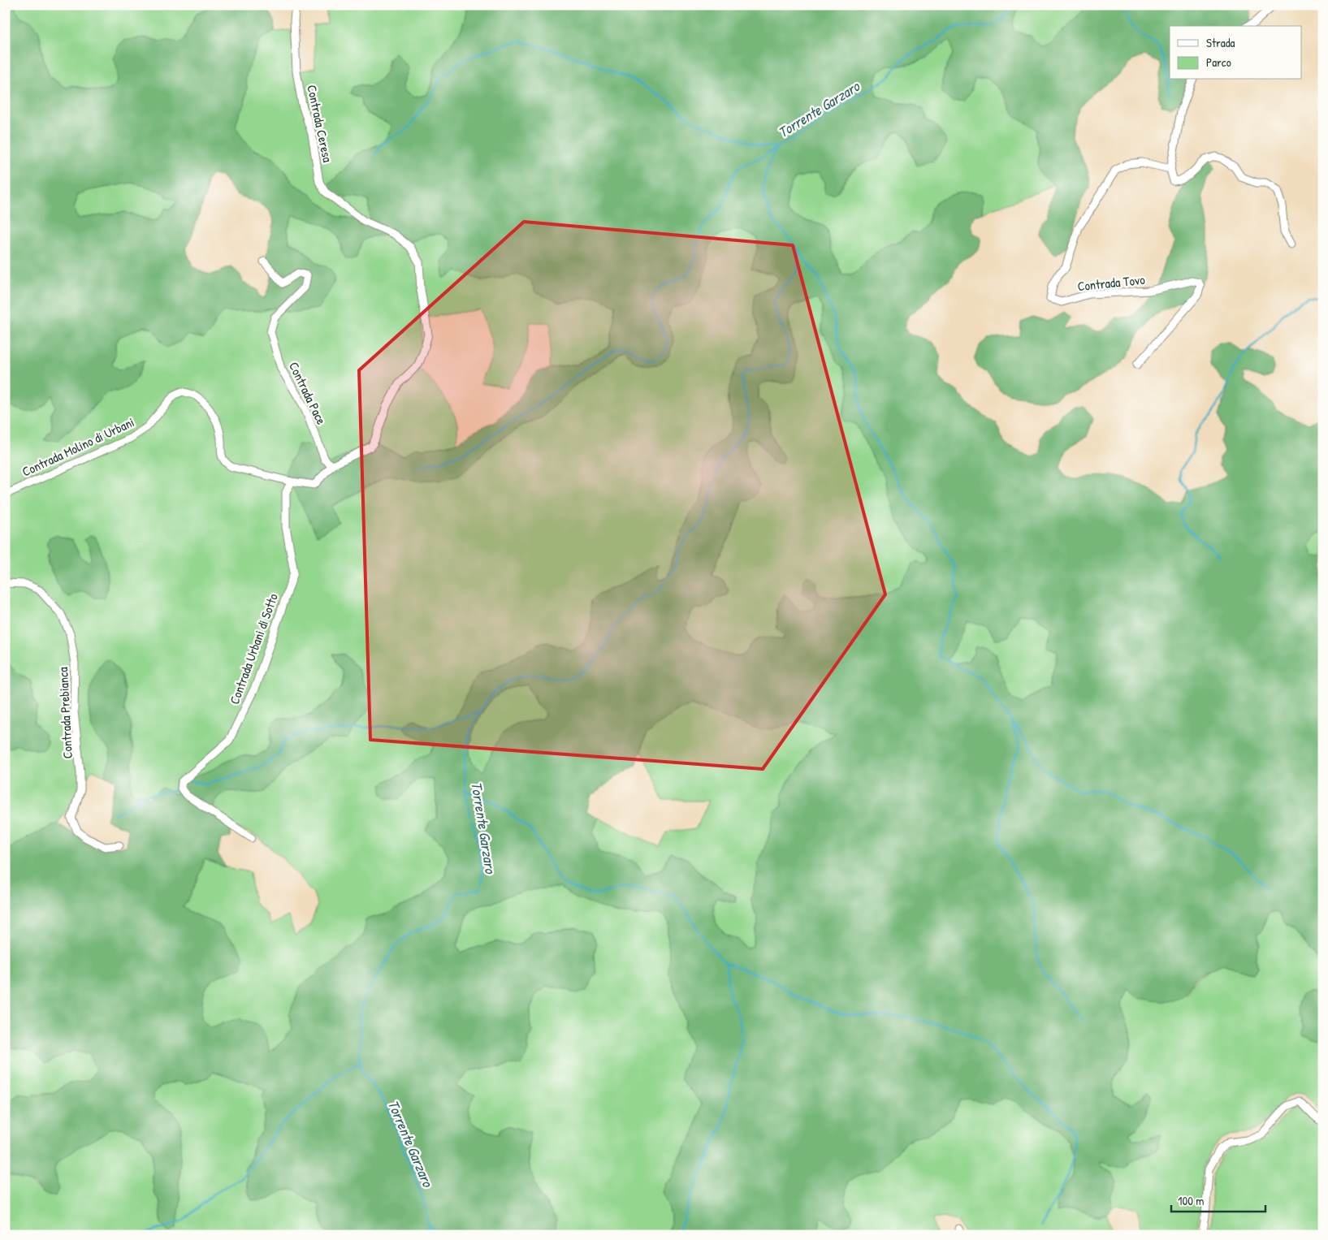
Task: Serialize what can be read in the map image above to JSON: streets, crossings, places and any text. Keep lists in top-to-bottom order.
{
  "streets": {
    "street": [
      "Contrada Ceresa",
      "Contrada Tovo",
      "Contrada Pace",
      "Contrada Molino di Urbani",
      "Contrada Urbani di Sotto",
      "Contrada Prebianca"
    ]
  },
  "crossings": [
    ["Contrada Ceresa", "Contrada Pace"],
    ["Contrada Molino di Urbani", "Contrada Urbani di Sotto"]
  ],
  "water": ["Torrente Garzaro"],
  "legend": ["Strada", "Parco"],
  "scale_bar": "100 m"
}
